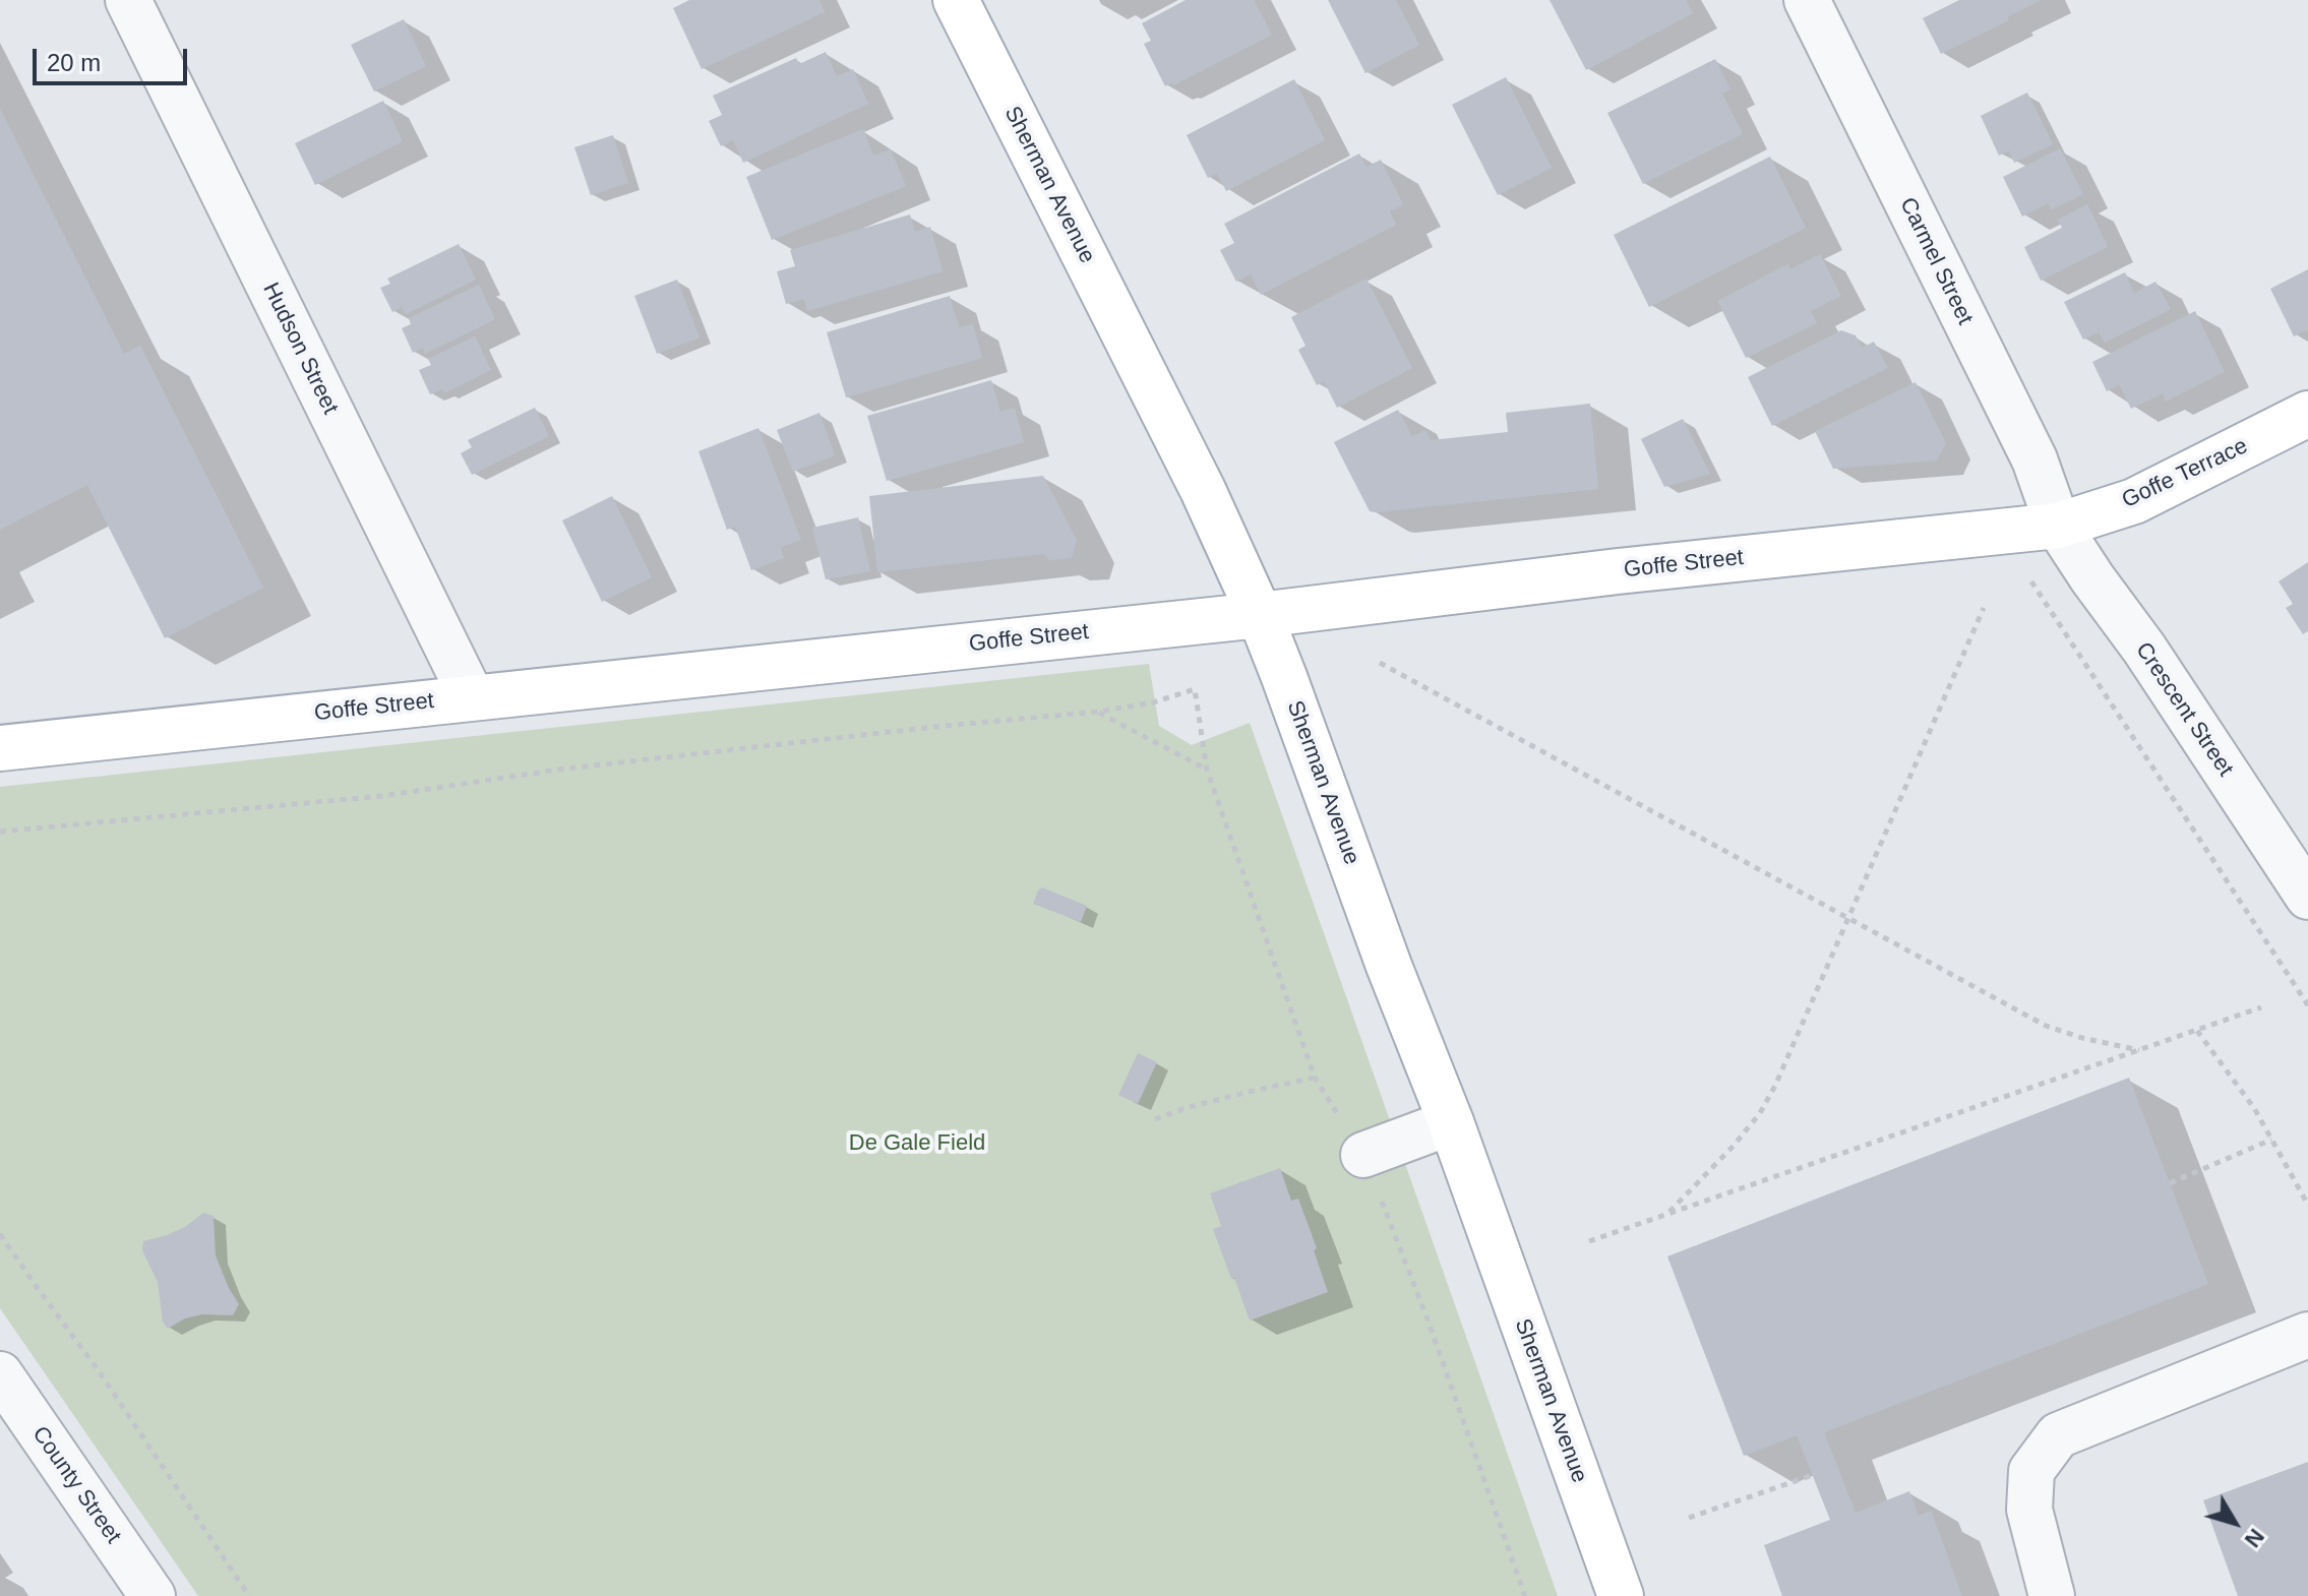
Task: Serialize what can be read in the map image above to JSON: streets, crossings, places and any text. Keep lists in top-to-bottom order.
{
  "streets": {
    "main road": ["Sherman Avenue", "Goffe Terrace", "Goffe Street"],
    "street": [
      "Carmel Street",
      "Hudson Street",
      "Crescent Street",
      "County Street"
    ]
  },
  "crossings": [
    ["Sherman Avenue", "Goffe Street"],
    ["Carmel Street", "Goffe Terrace"],
    ["Carmel Street", "Goffe Street"],
    ["Carmel Street", "Crescent Street"],
    ["Hudson Street", "Goffe Street"],
    ["Goffe Terrace", "Goffe Street"],
    ["Goffe Terrace", "Crescent Street"],
    ["Goffe Street", "Crescent Street"]
  ],
  "parks": ["De Gale Field"],
  "scale_bar": "20 m",
  "north": "bottom right"
}
